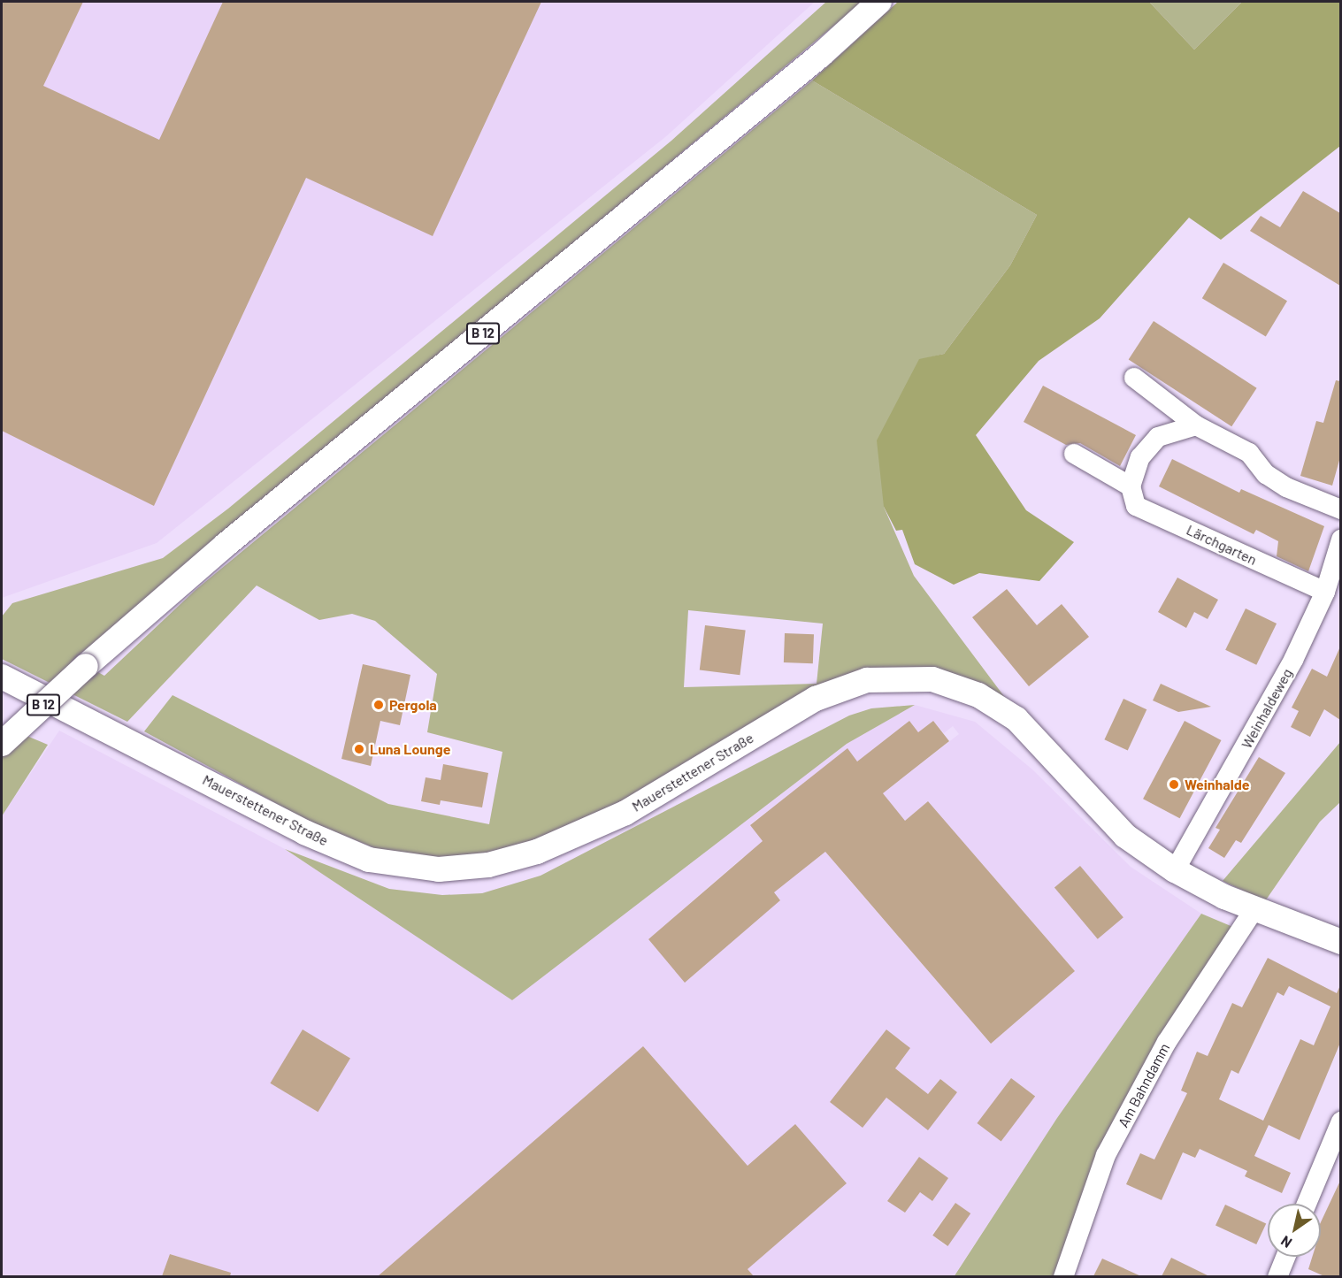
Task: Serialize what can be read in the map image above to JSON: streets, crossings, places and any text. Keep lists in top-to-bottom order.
{
  "streets": {
    "main road": ["B 12", "Mauerstettener Straße"],
    "street": ["Lärchgarten", "Weinhaldeweg", "Am Bahndamm"]
  },
  "crossings": [
    ["Lärchgarten", "Weinhaldeweg"],
    ["Weinhaldeweg", "Mauerstettener Straße"],
    ["Mauerstettener Straße", "Am Bahndamm"]
  ],
  "places": ["Pergola", "Luna Lounge", "Weinhalde"],
  "north": "bottom left"
}
